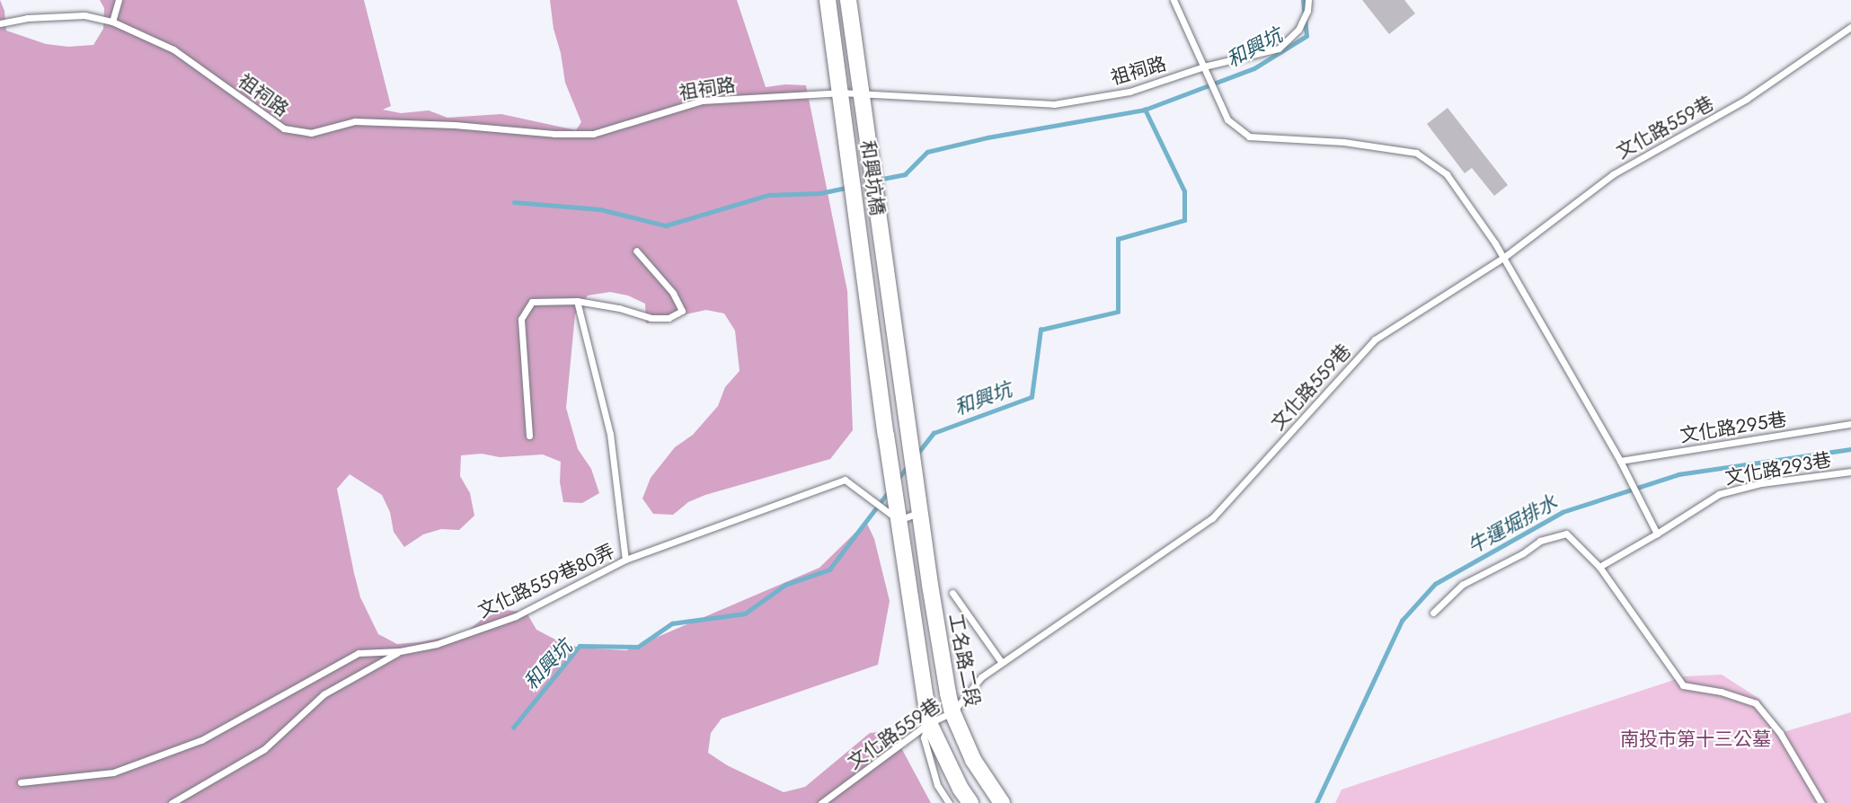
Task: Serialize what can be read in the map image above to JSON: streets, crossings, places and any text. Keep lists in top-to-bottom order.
{
  "streets": {
    "main road": ["和興坑橋", "工名路二段"],
    "lane": [
      "祖祠路",
      "文化路559巷",
      "文化路295巷",
      "文化路293巷",
      "文化路559巷80弄"
    ]
  },
  "crossings": [
    ["祖祠路", "和興坑橋"],
    ["文化路559巷", "工名路二段"],
    ["和興坑橋", "文化路559巷80弄"],
    ["和興坑橋", "工名路二段"]
  ],
  "water": ["和興坑", "牛運堀排水"],
  "parks": ["南投市第十三公墓"]
}
